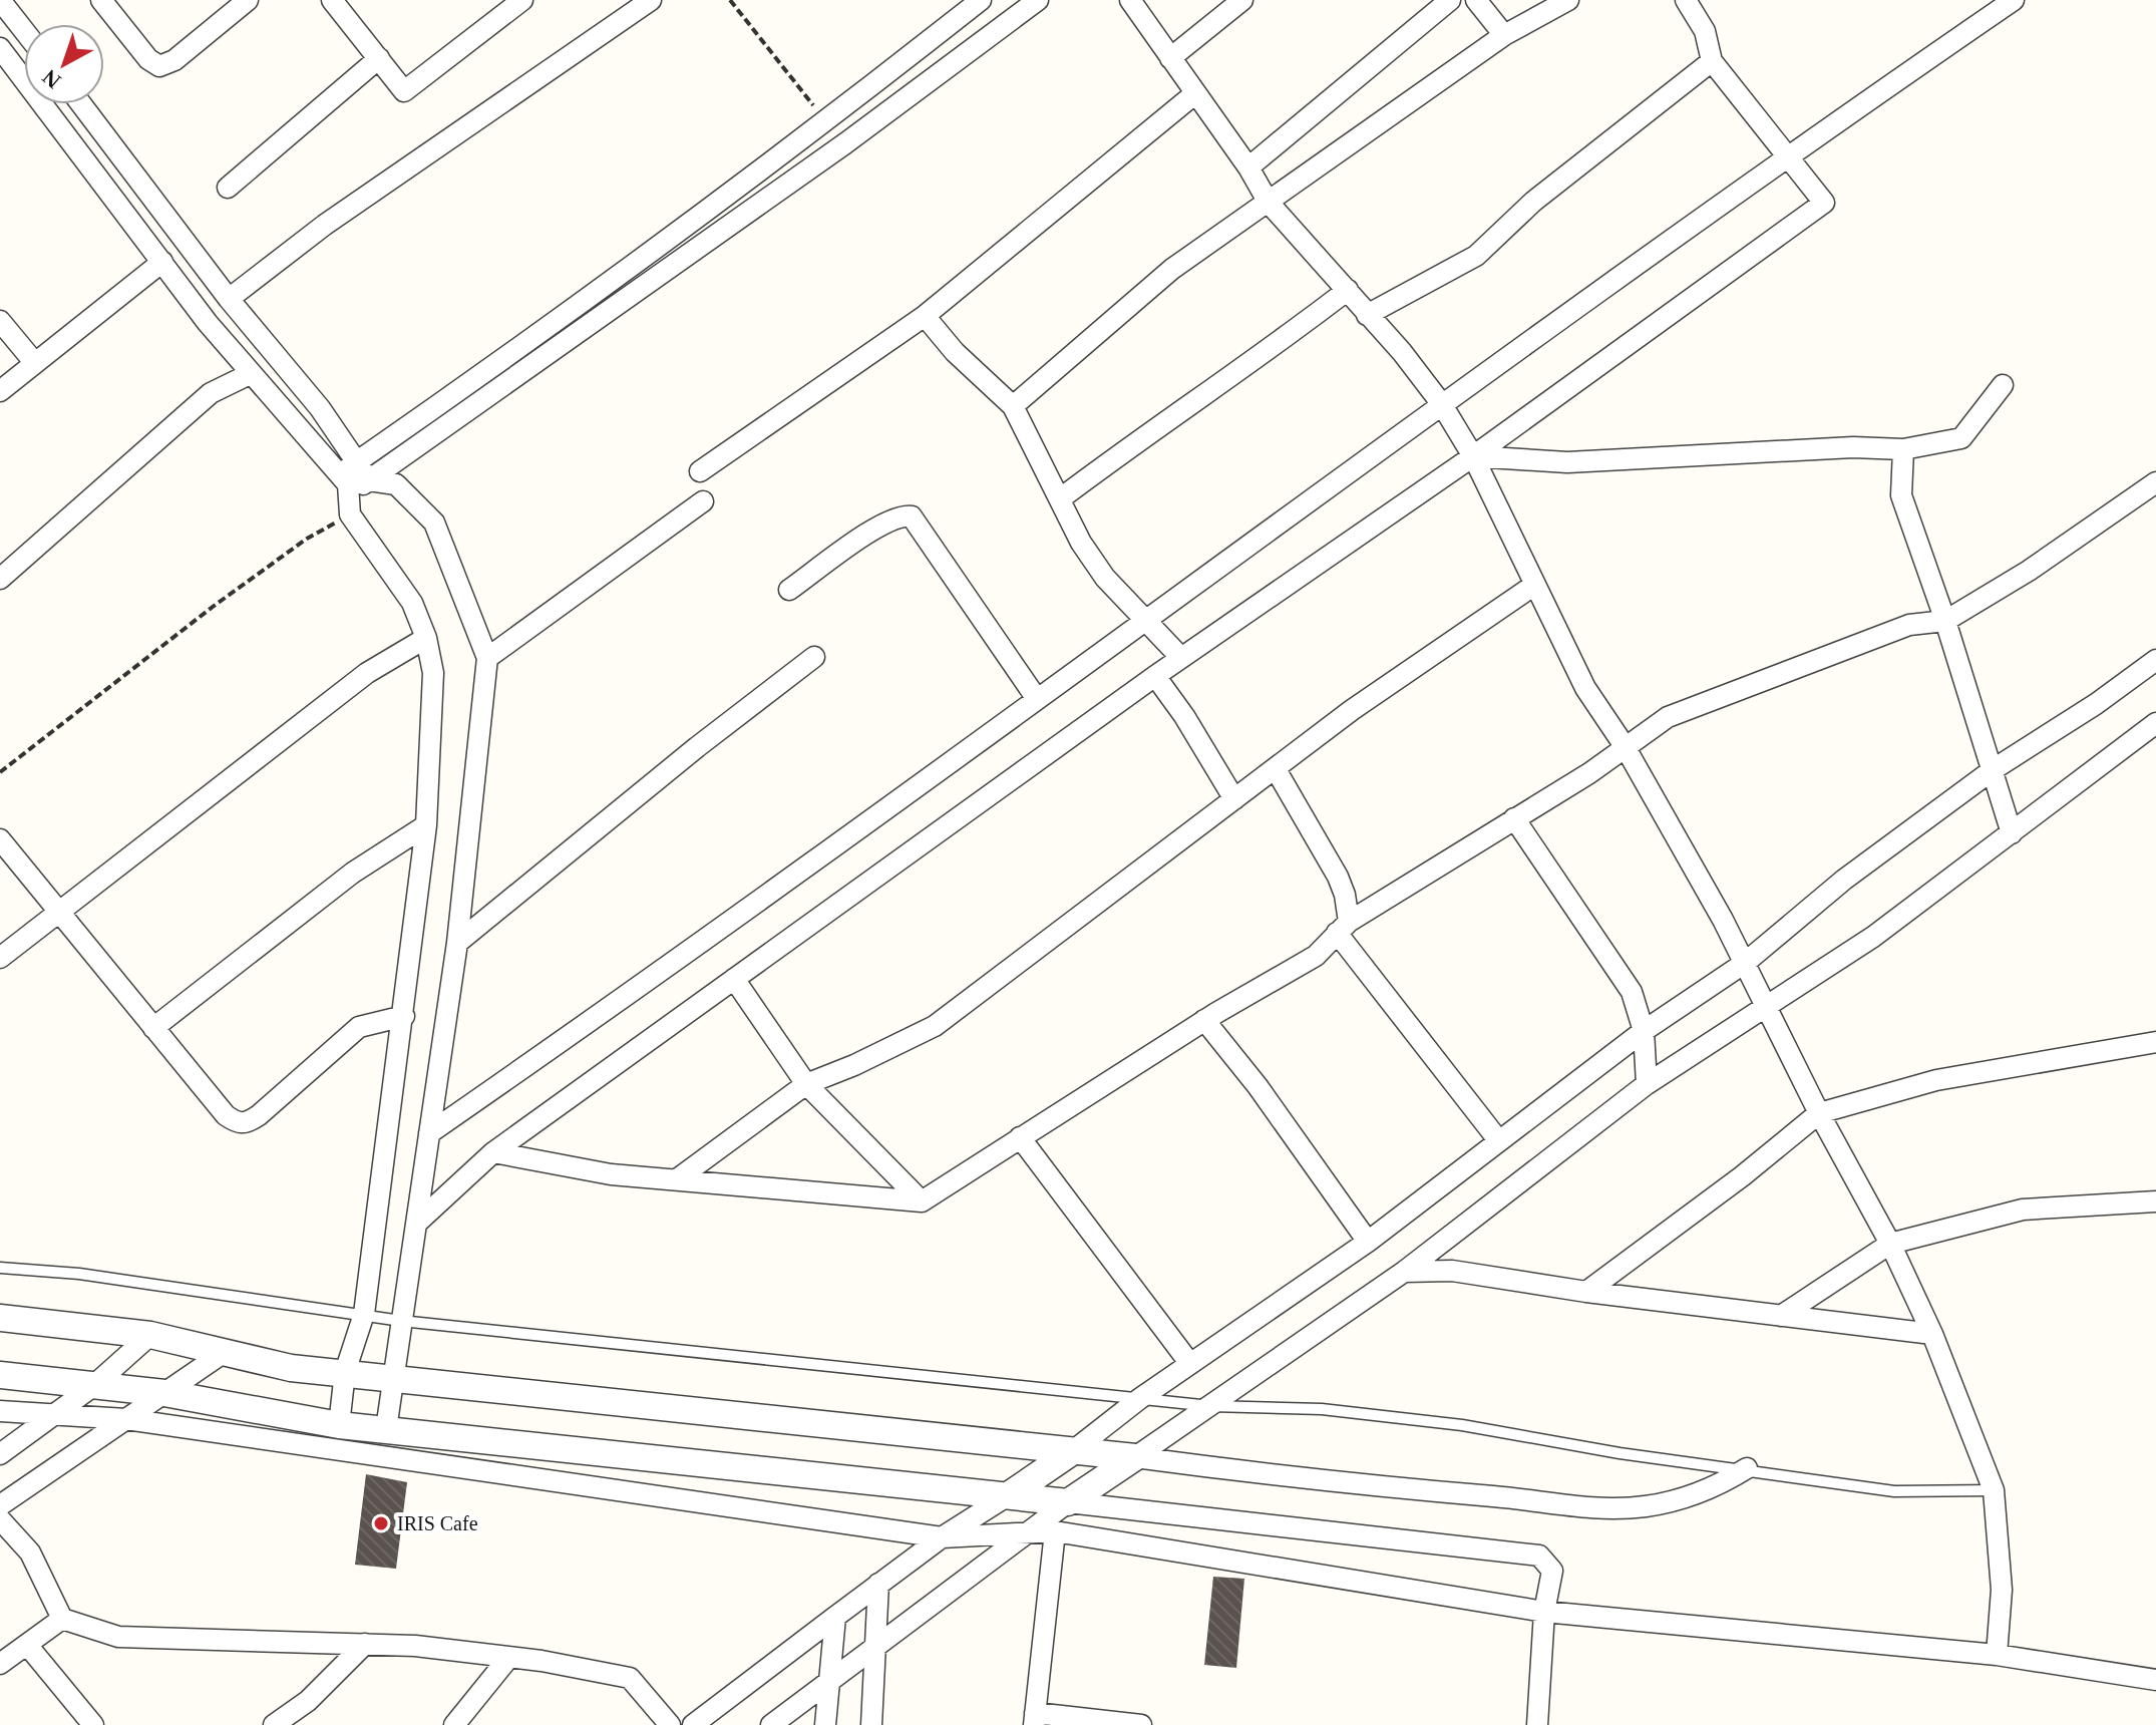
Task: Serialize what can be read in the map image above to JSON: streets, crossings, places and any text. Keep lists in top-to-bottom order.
{
  "places": ["IRIS Cafe"],
  "north": "bottom left"
}
